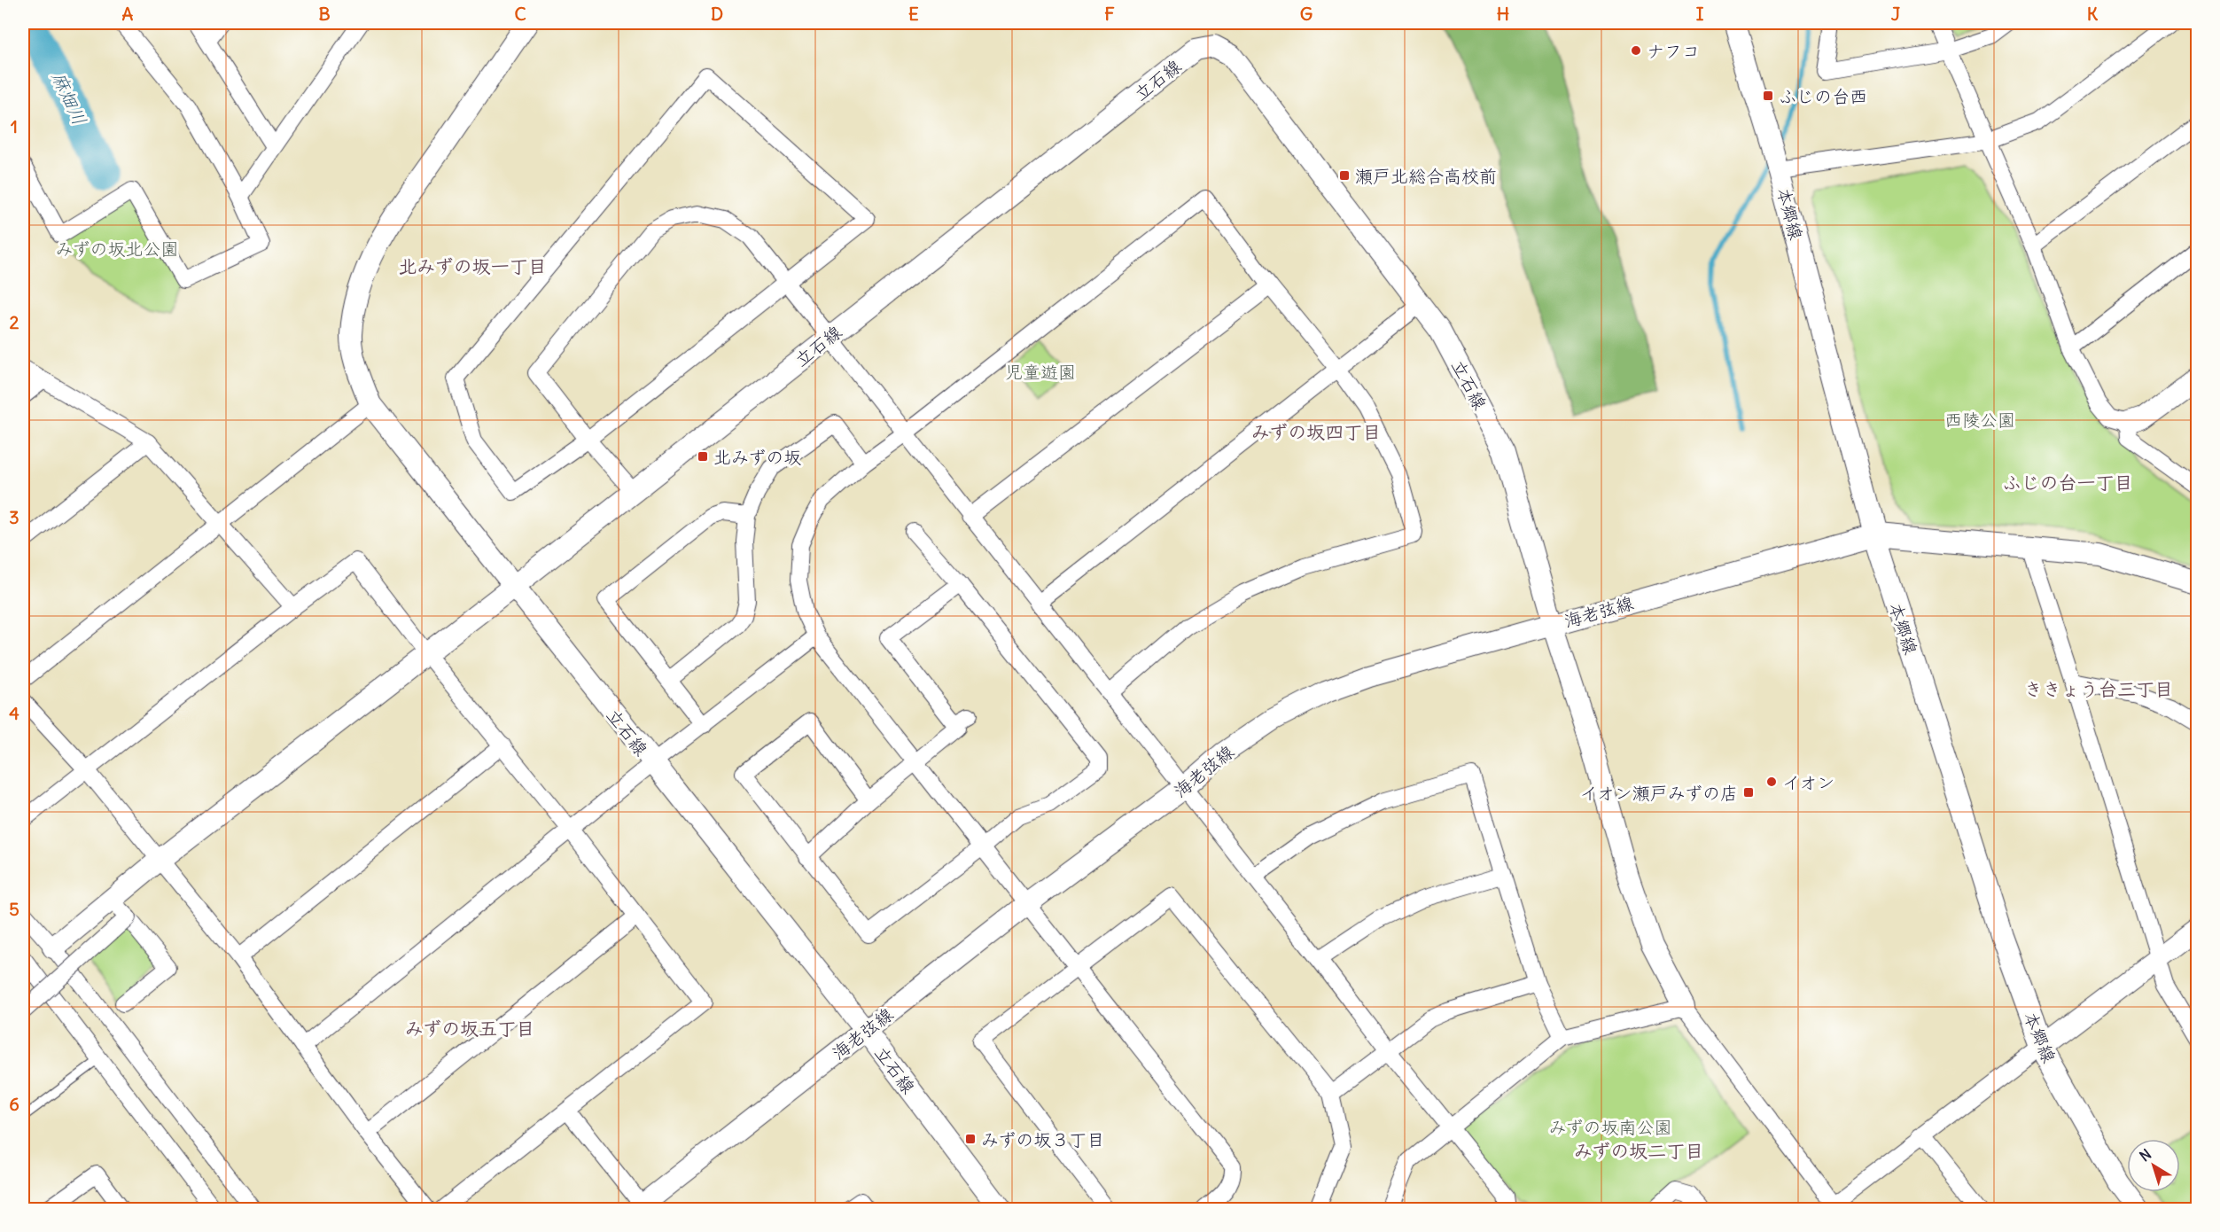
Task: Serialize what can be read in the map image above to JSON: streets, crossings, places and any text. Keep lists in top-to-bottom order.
{
  "streets": {
    "street": ["立石線", "本郷線", "海老弦線"]
  },
  "crossings": [
    ["立石線", "海老弦線"],
    ["本郷線", "海老弦線"]
  ],
  "districts": [
    "北みずの坂一丁目",
    "みずの坂四丁目",
    "ふじの台一丁目",
    "ききょう台三丁目",
    "みずの坂五丁目",
    "みずの坂二丁目"
  ],
  "water": ["麻畑川"],
  "parks": [
    "みずの坂北公園",
    "児童遊園",
    "西陵公園",
    "みずの坂南公園"
  ],
  "places": {
    "other": ["ナフコ", "イオン"],
    "transit": [
      "ふじの台西",
      "瀬戸北総合高校前",
      "北みずの坂",
      "イオン瀬戸みずの店",
      "みずの坂３丁目"
    ]
  },
  "north": "top left",
  "grid": {
    "columns": [
      "A",
      "B",
      "C",
      "D",
      "E",
      "F",
      "G",
      "H",
      "I",
      "J",
      "K"
    ],
    "rows": [
      "1",
      "2",
      "3",
      "4",
      "5",
      "6"
    ]
  }
}
